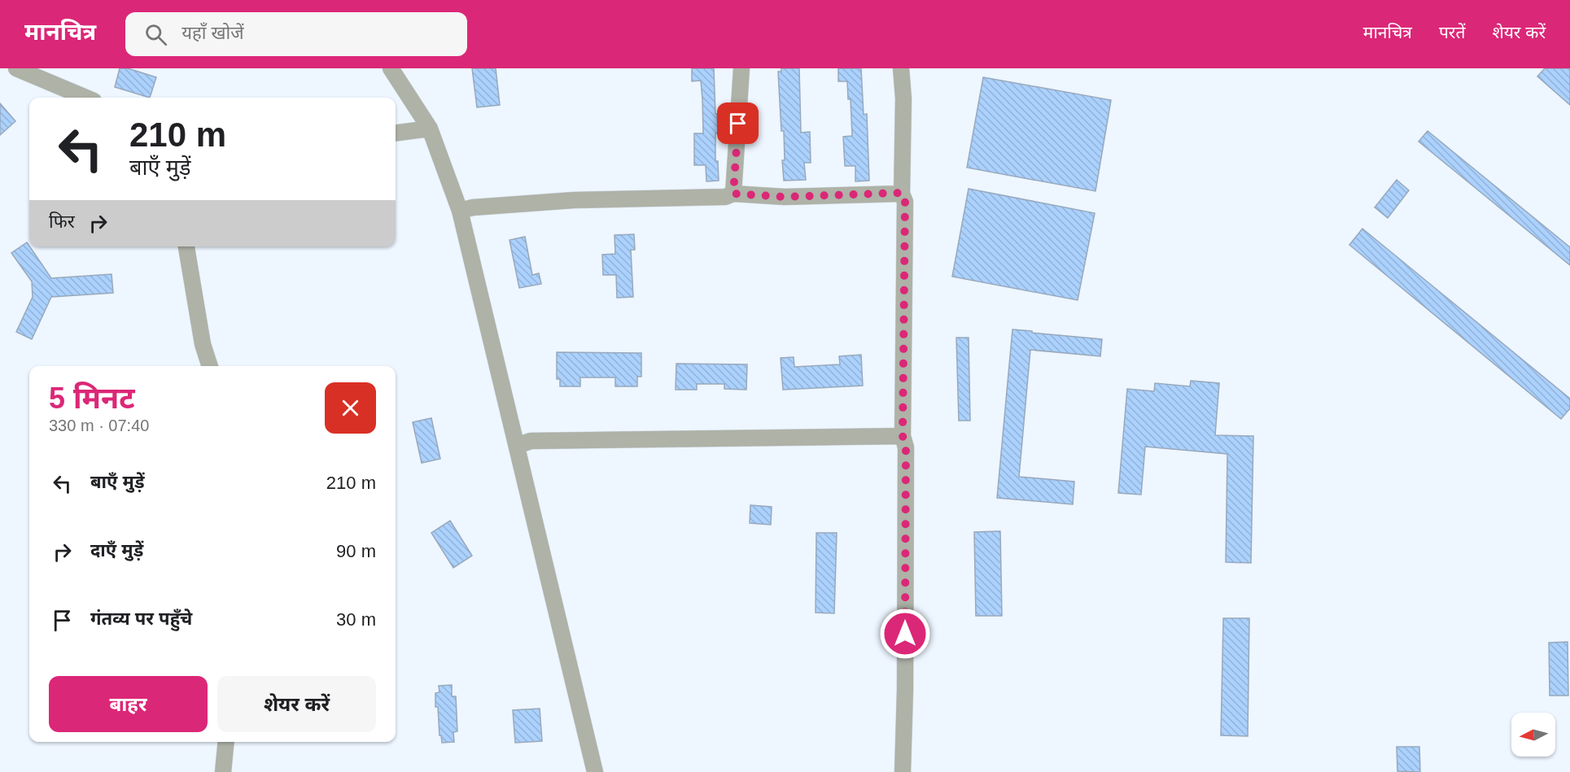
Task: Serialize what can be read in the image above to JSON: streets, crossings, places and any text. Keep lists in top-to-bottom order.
{
  "north": "left",
  "page": {
    "header": "मानचित्र",
    "search": "यहाँ खोजें",
    "nav": ["मानचित्र", "परतें", "शेयर करें"],
    "turn": ["210 m", "बाएँ मुड़ें"],
    "then": "फिर",
    "heading": ["5 मिनट", "330 m · 07:40"],
    "list": [
      {
        "name": "बाएँ मुड़ें",
        "value": "210 m"
      },
      {
        "name": "दाएँ मुड़ें",
        "value": "90 m"
      },
      {
        "name": "गंतव्य पर पहुँचे",
        "value": "30 m"
      }
    ],
    "buttons": ["बाहर", "शेयर करें"]
  }
}
